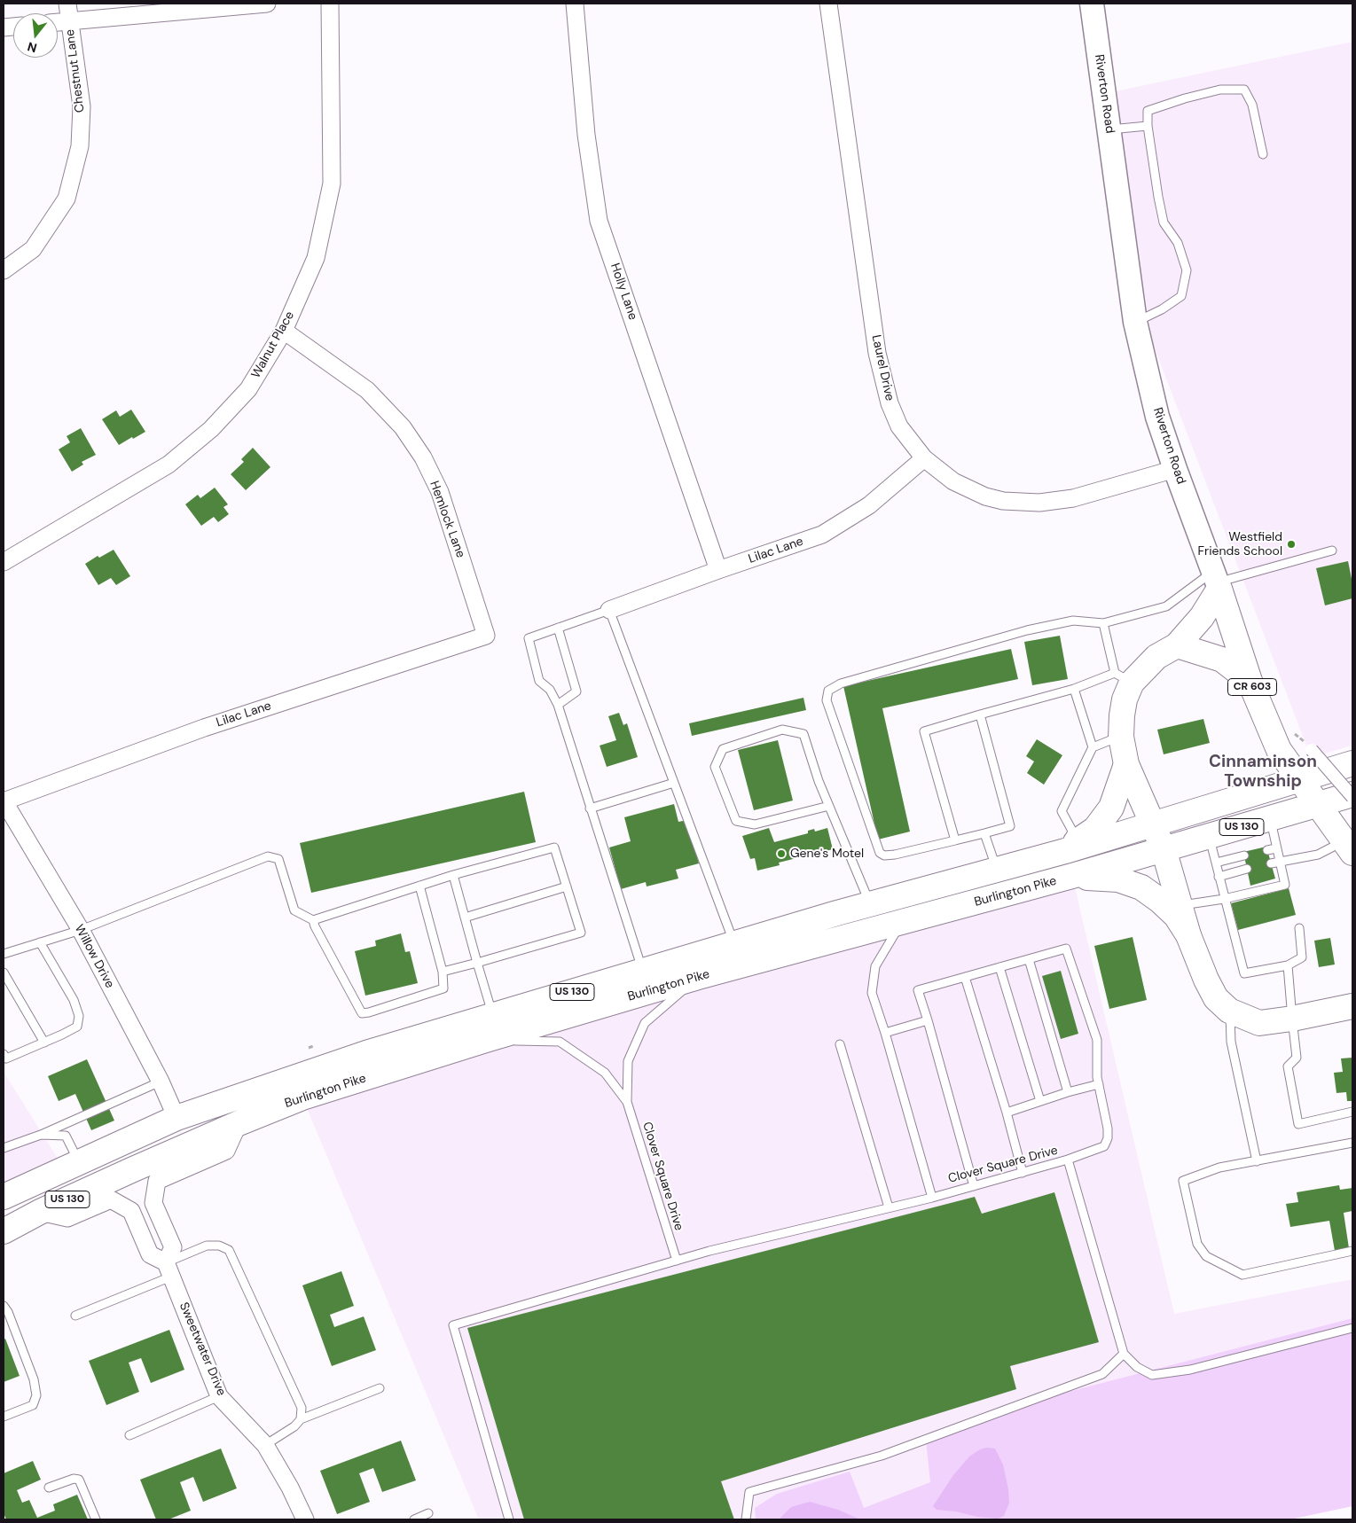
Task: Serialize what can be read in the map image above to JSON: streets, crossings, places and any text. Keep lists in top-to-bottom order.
{
  "streets": {
    "main road": [
      "Riverton Road",
      "CR 603",
      "US 130",
      "Burlington Pike"
    ],
    "street": [
      "Chestnut Lane",
      "Holly Lane",
      "Walnut Place",
      "Laurel Drive",
      "Hemlock Lane",
      "Lilac Lane",
      "Willow Drive",
      "Sweetwater Drive"
    ],
    "lane": ["Clover Square Drive"]
  },
  "crossings": [
    ["Riverton Road", "Laurel Drive"],
    ["Riverton Road", "Burlington Pike"],
    ["Holly Lane", "Lilac Lane"],
    ["Walnut Place", "Hemlock Lane"],
    ["Laurel Drive", "Lilac Lane"],
    ["Hemlock Lane", "Lilac Lane"],
    ["Lilac Lane", "Willow Drive"],
    ["Burlington Pike", "Willow Drive"],
    ["Burlington Pike", "Clover Square Drive"]
  ],
  "districts": ["Cinnaminson Township"],
  "places": ["Westfield Friends School", "Gene's Motel"],
  "north": "bottom"
}
